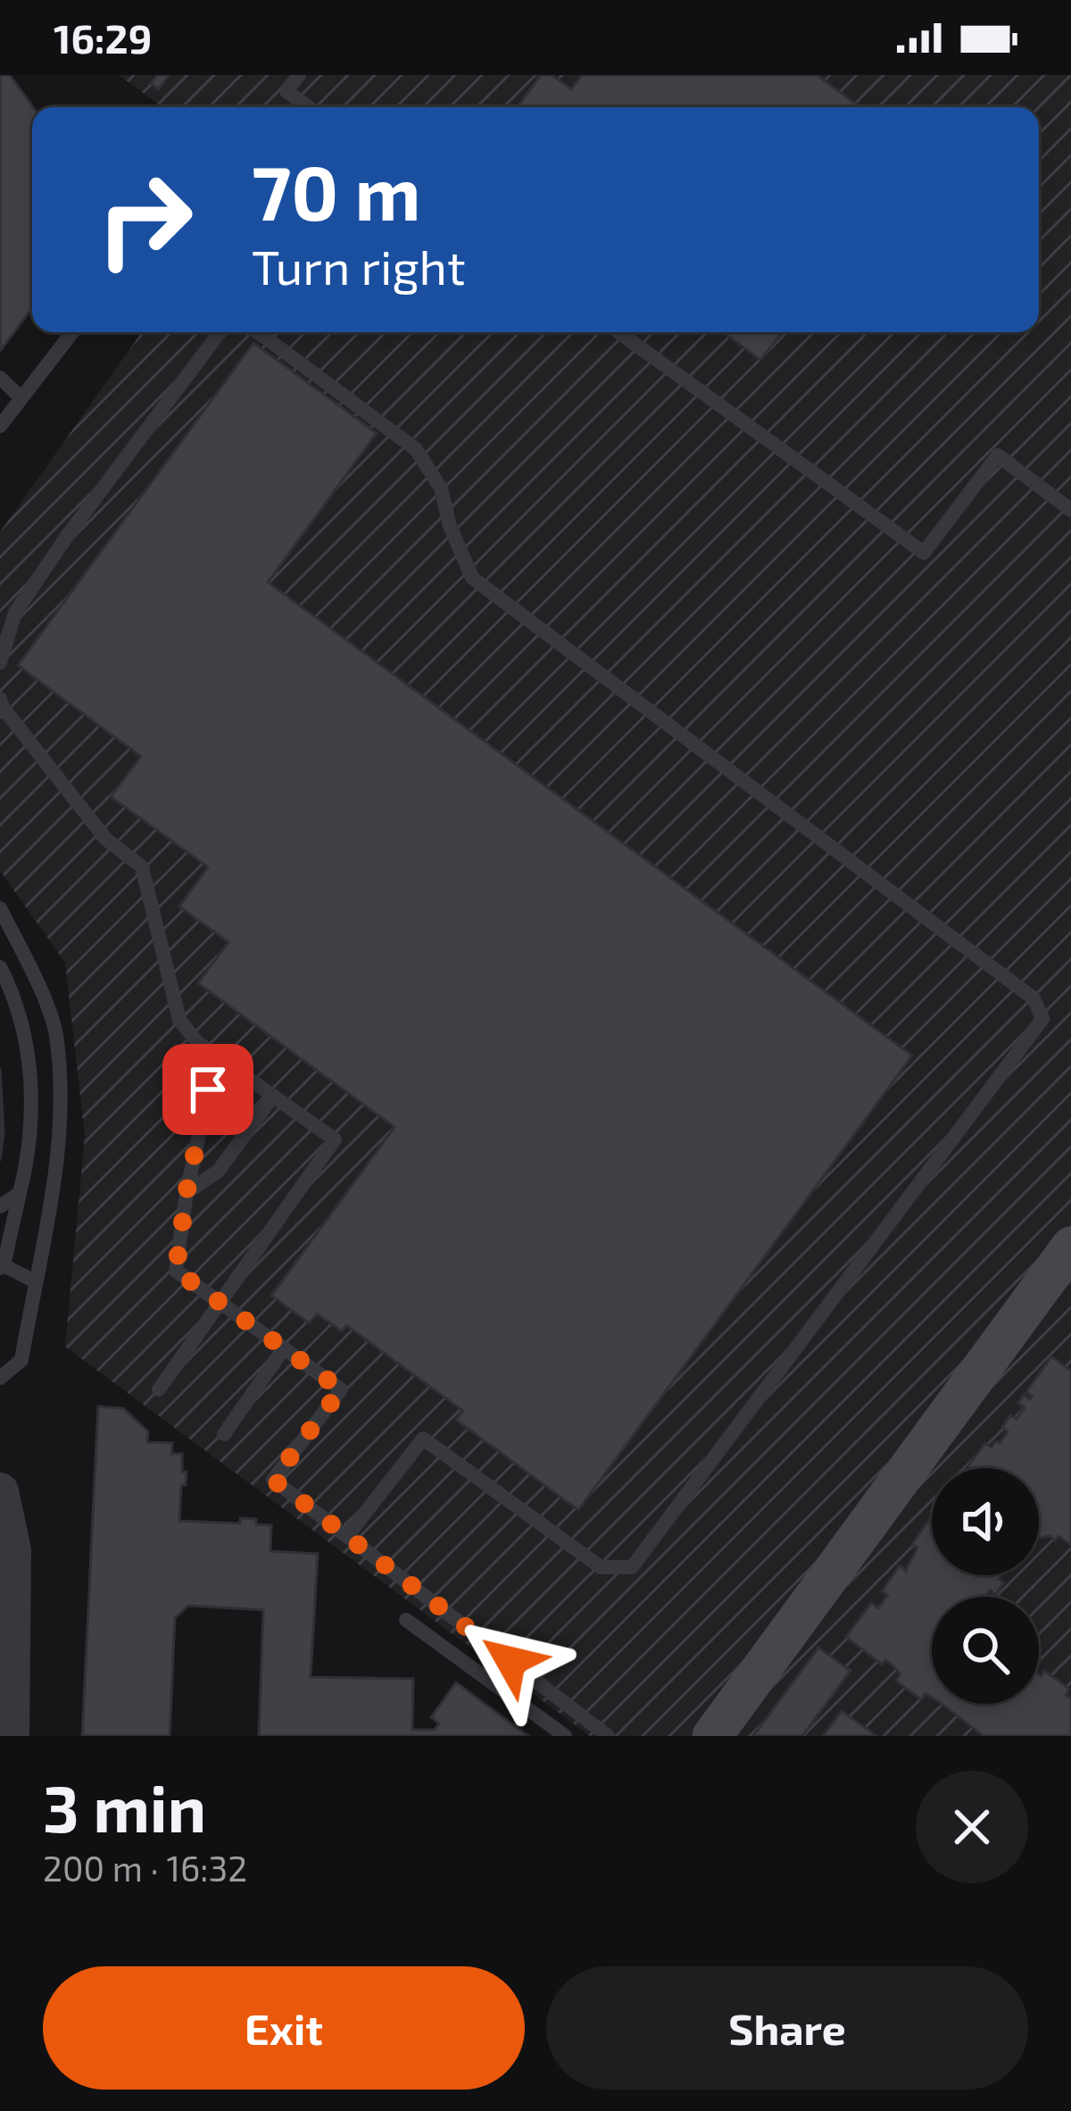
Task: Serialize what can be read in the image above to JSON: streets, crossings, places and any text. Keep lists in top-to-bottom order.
{
  "page": {
    "status": "16:29",
    "turn": ["70 m", "Turn right"],
    "heading": ["3 min", "200 m · 16:32"],
    "buttons": ["Exit", "Share"]
  }
}
